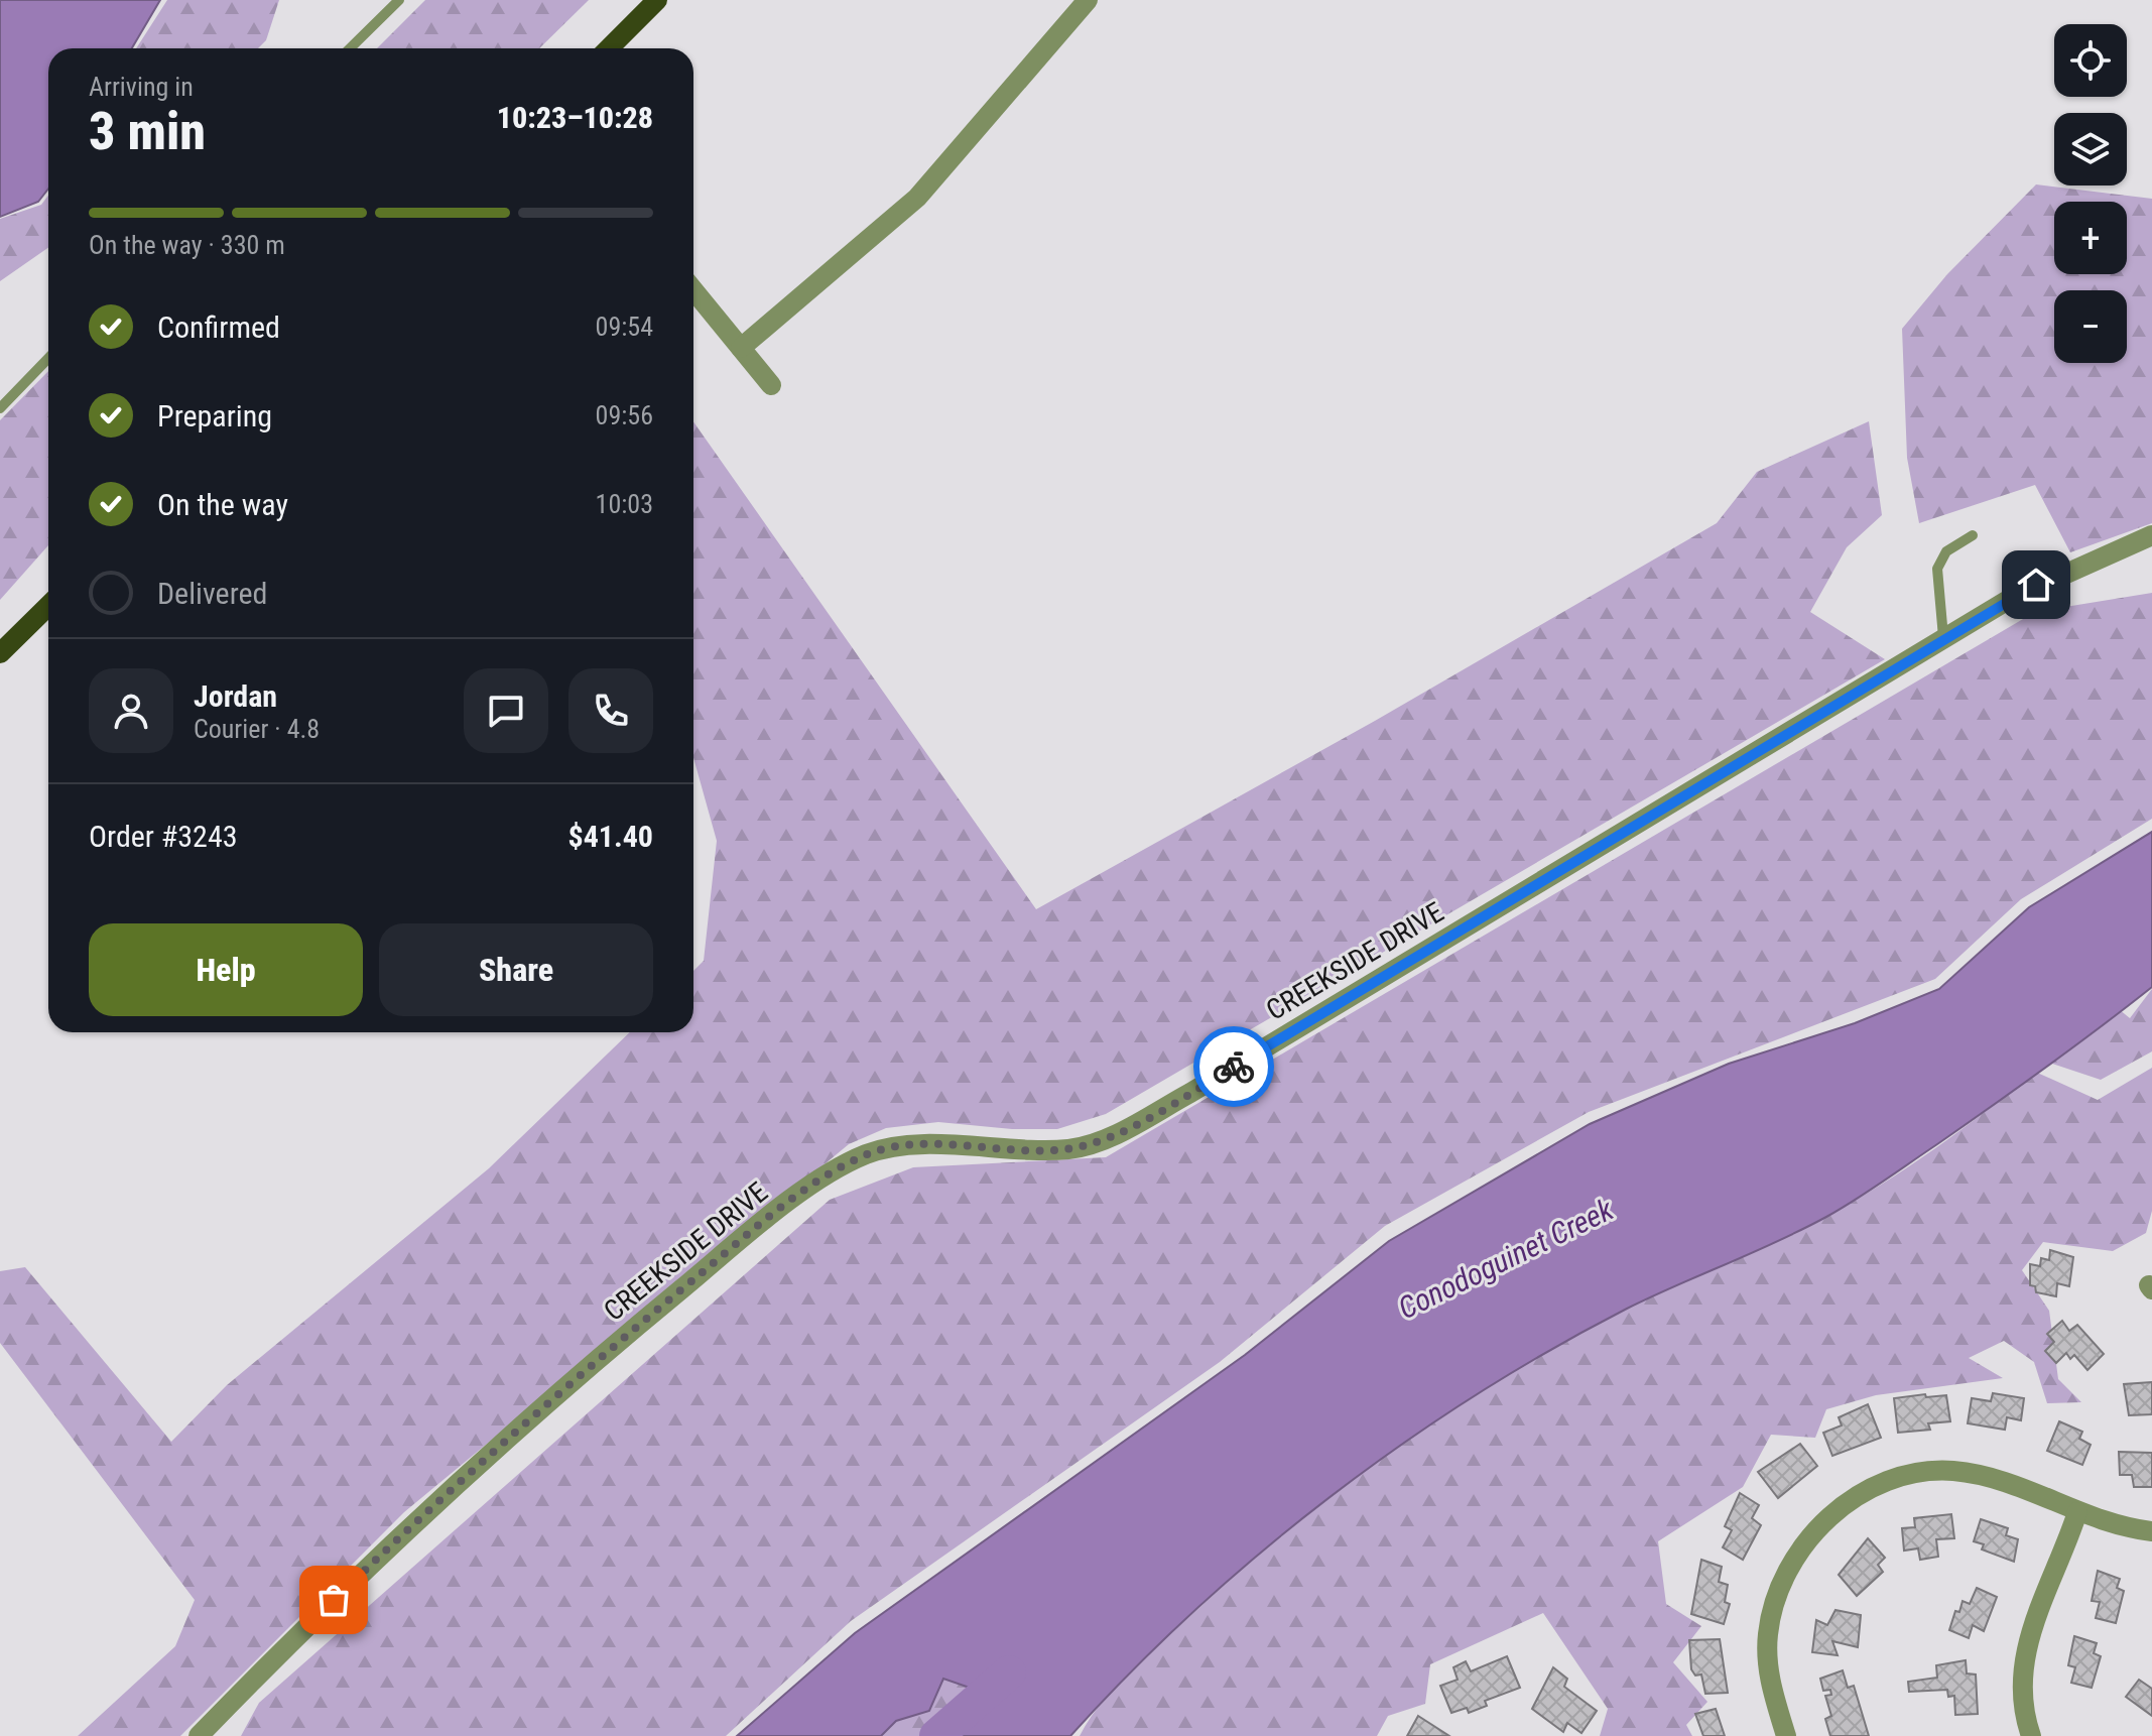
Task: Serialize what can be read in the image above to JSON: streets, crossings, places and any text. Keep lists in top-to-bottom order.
{
  "streets": {
    "street": ["CREEKSIDE DRIVE"]
  },
  "water": ["Conodoguinet Creek"],
  "page": {
    "map_buttons": ["+", "−"],
    "heading": ["3 min", "Arriving in", "10:23–10:28"],
    "panel": [
      "Jordan",
      "Courier · 4.8",
      "Order #3243",
      "$41.40"
    ],
    "bar": "On the way · 330 m",
    "list": [
      ["Confirmed", "09:54"],
      ["Preparing", "09:56"],
      ["On the way", "10:03"],
      "Delivered"
    ],
    "buttons": ["Help", "Share"]
  }
}
